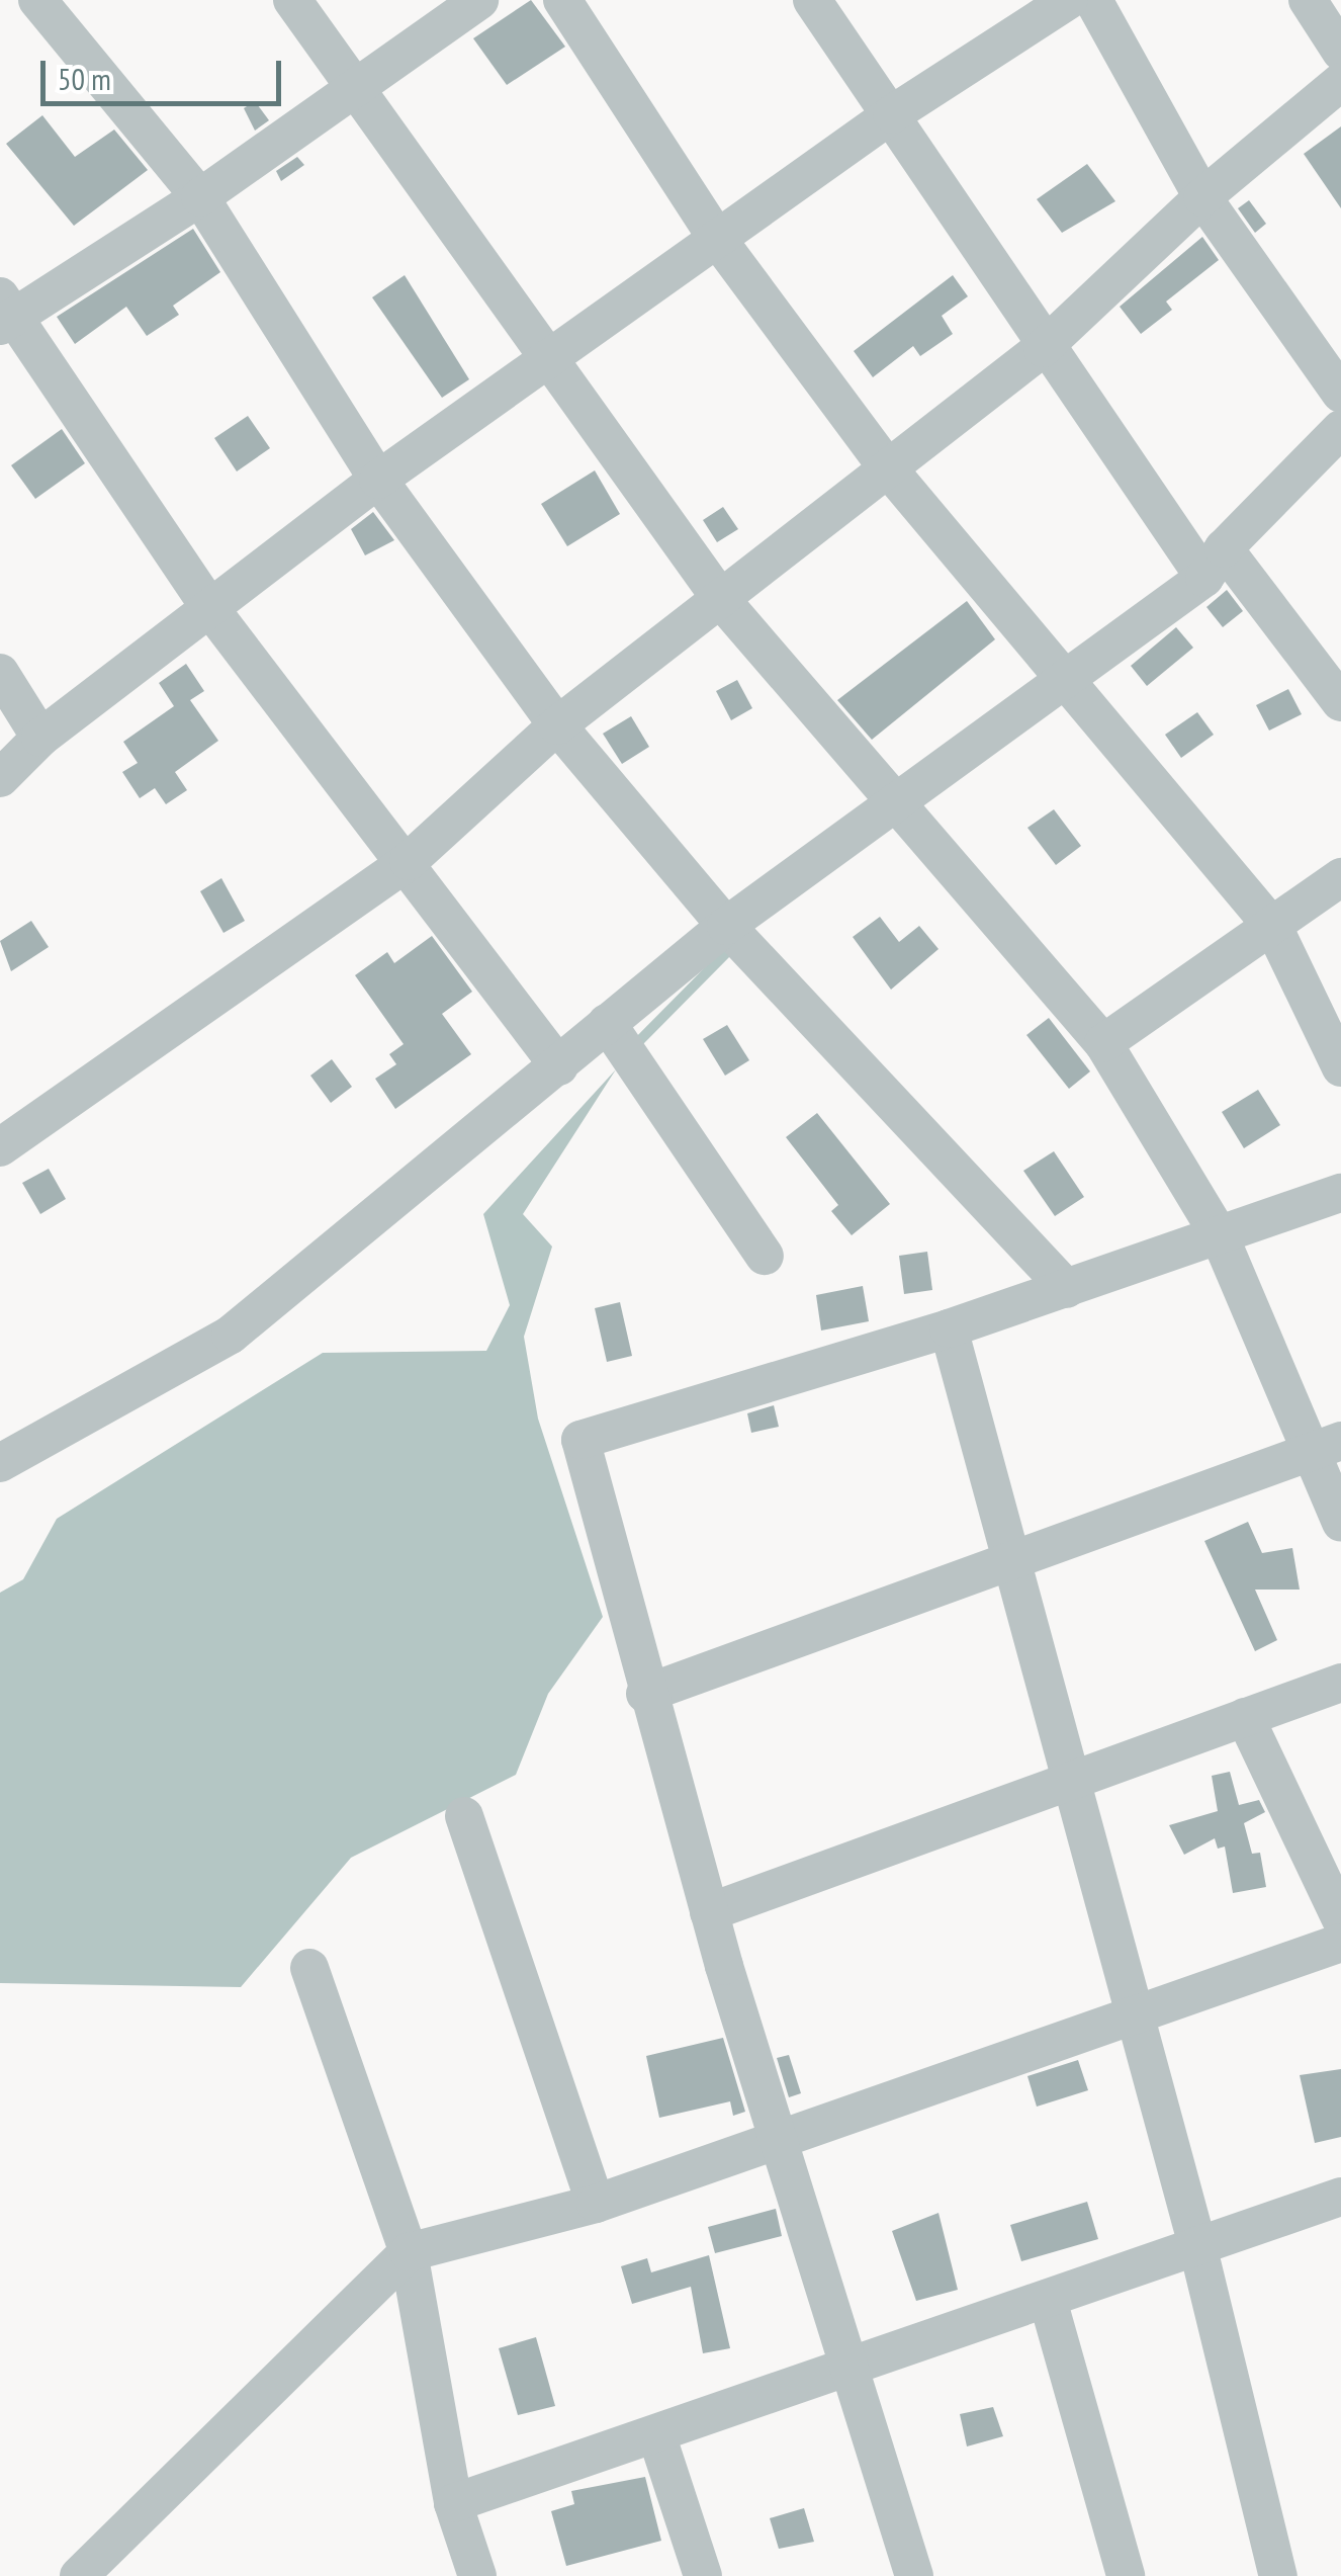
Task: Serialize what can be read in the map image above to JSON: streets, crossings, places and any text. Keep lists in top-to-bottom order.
{
  "scale_bar": "50 m"
}
